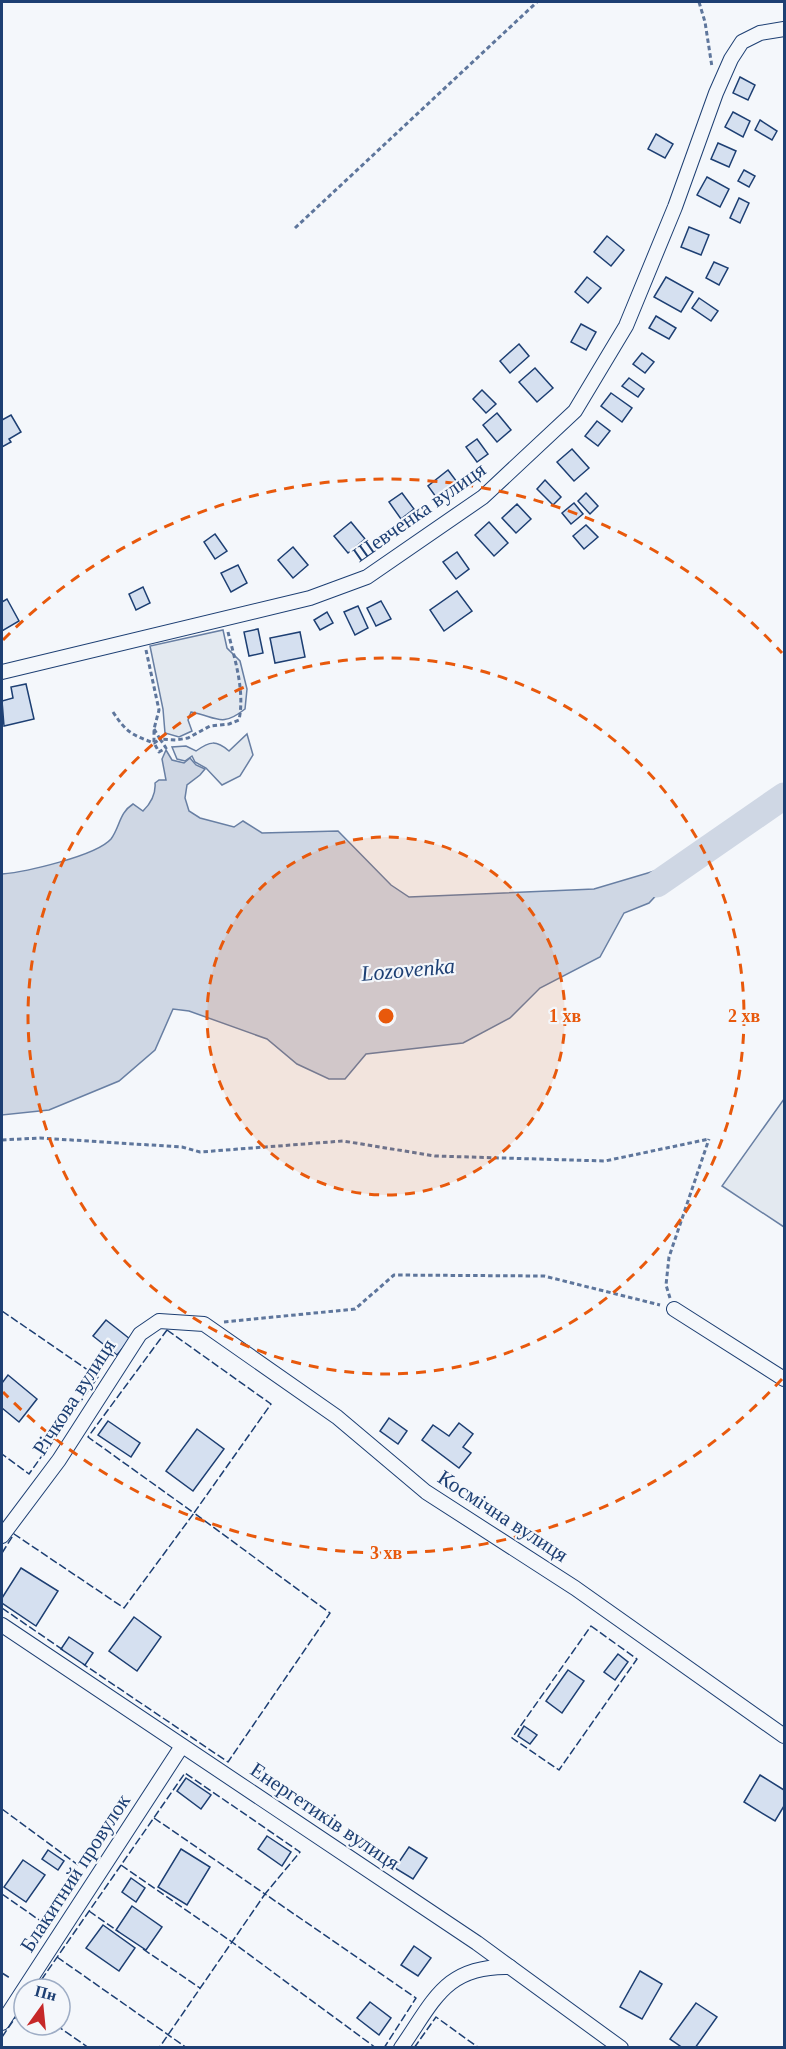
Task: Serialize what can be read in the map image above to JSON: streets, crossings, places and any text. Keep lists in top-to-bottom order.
{
  "streets": {
    "street": [
      "Шевченка вулиця",
      "Річкова вулиця",
      "Космічна вулиця",
      "Енергетиків вулиця",
      "Блакитний провулок"
    ]
  },
  "crossings": [
    ["Річкова вулиця", "Космічна вулиця"],
    ["Енергетиків вулиця", "Блакитний провулок"]
  ],
  "water": ["Lozovenka"],
  "north": "top",
  "rings": ["1 хв", "2 хв", "3 хв"]
}
